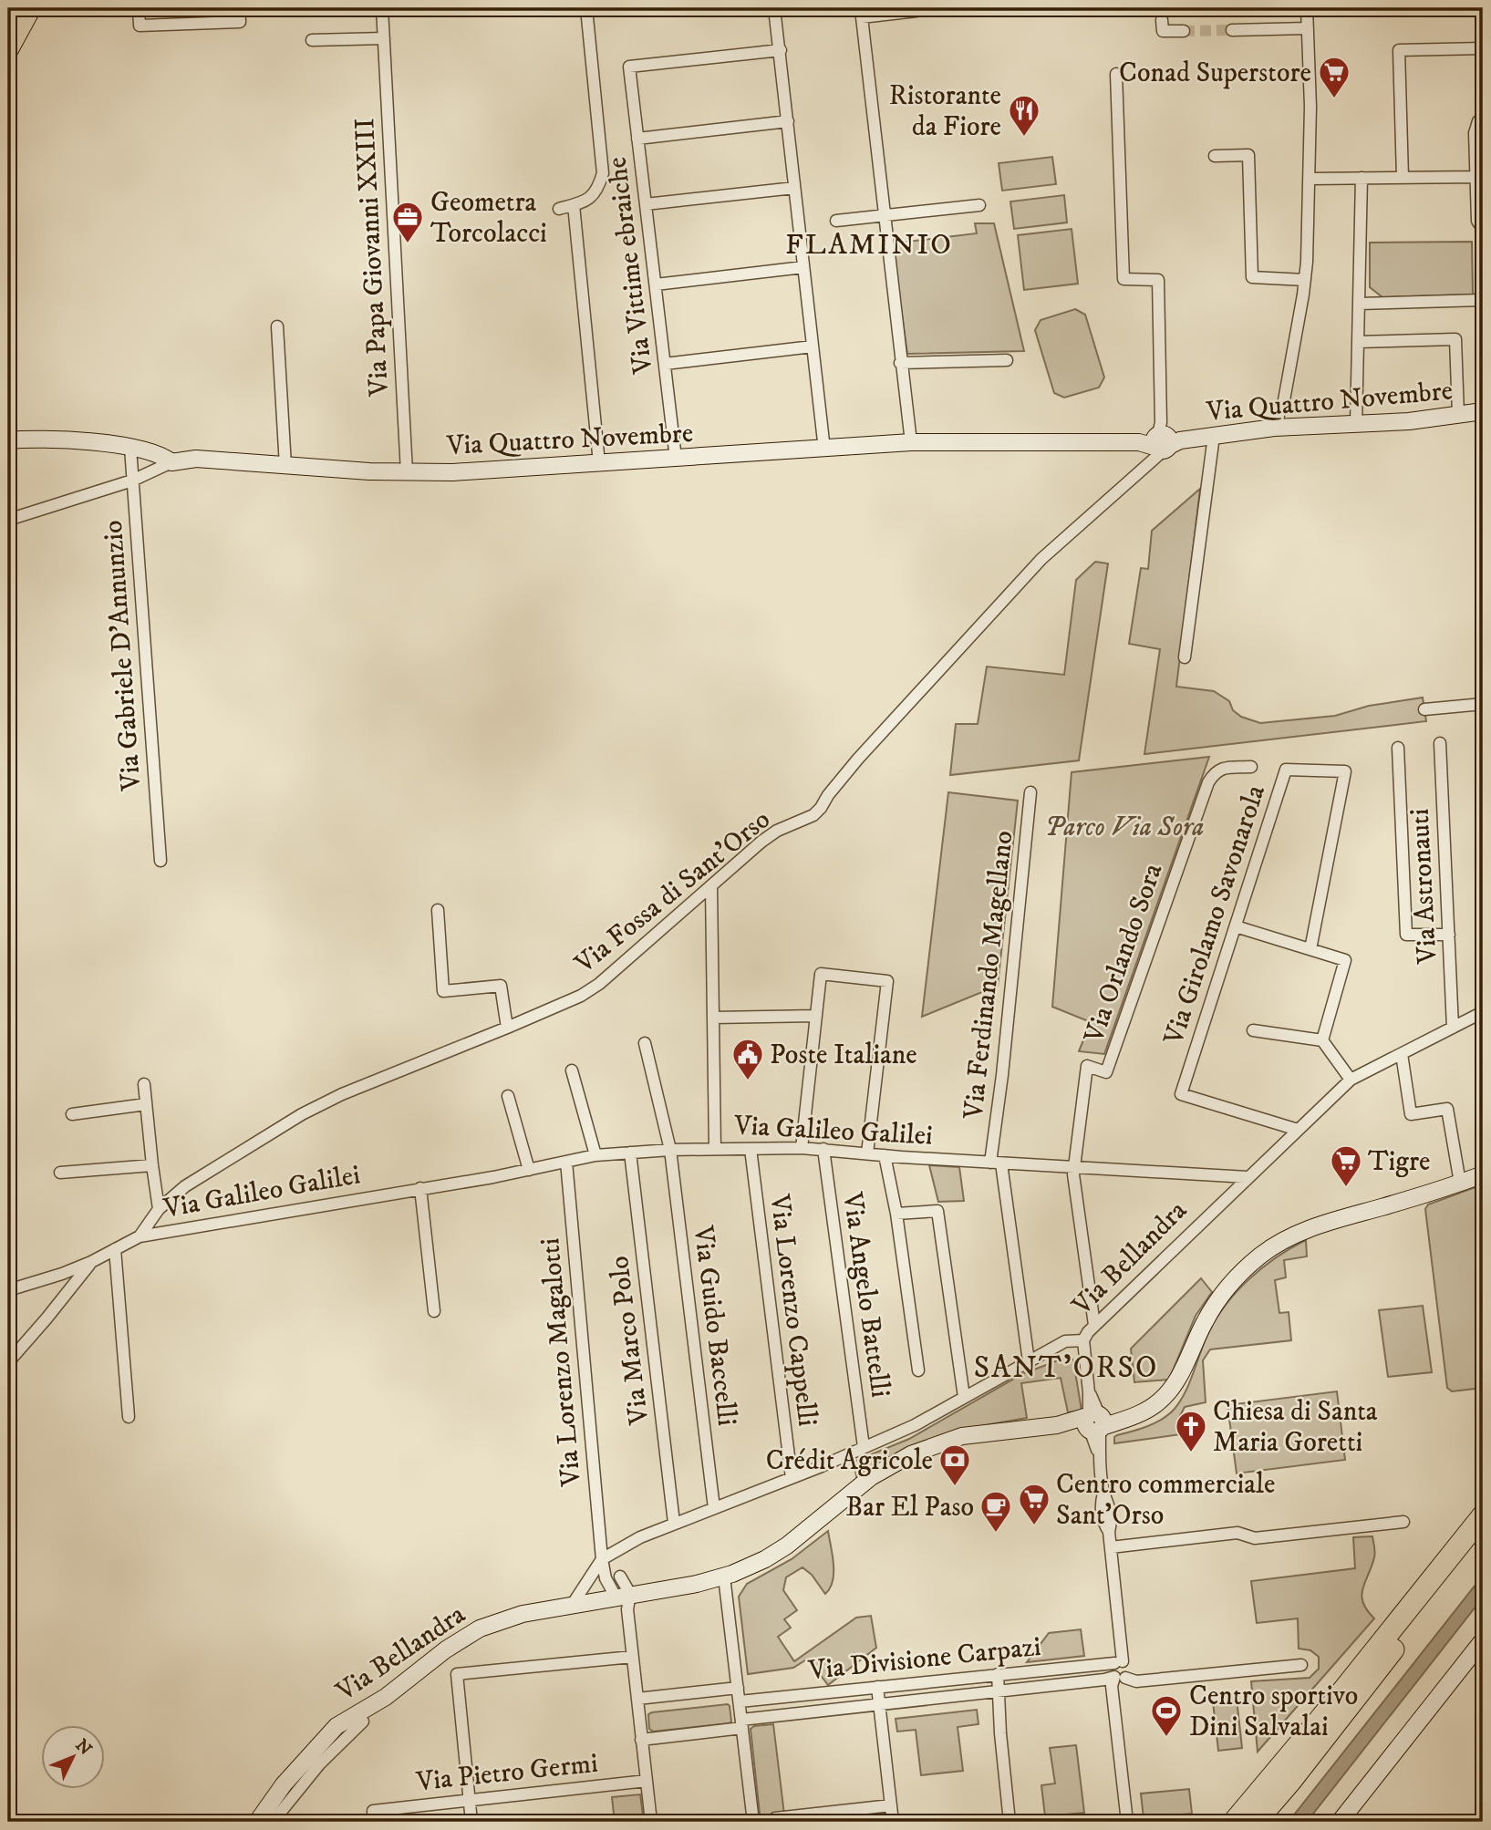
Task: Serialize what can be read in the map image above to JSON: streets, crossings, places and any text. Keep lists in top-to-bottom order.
{
  "streets": {
    "main road": ["Via Quattro Novembre", "Via Bellandra"],
    "street": [
      "Via Papa Giovanni XXIII",
      "Via Vittime ebraiche",
      "Via Gabriele D'Annunzio",
      "Via Astronauti",
      "Via Fossa di Sant'Orso",
      "Via Girolamo Savonarola",
      "Via Orlando Sora",
      "Via Ferdinando Magellano",
      "Via Galileo Galilei",
      "Via Angelo Battelli",
      "Via Lorenzo Cappelli",
      "Via Guido Baccelli",
      "Via Marco Polo",
      "Via Lorenzo Magalotti",
      "Via Divisione Carpazi",
      "Via Pietro Germi"
    ]
  },
  "crossings": [
    ["Via Papa Giovanni XXIII", "Via Quattro Novembre"],
    ["Via Vittime ebraiche", "Via Quattro Novembre"],
    ["Via Quattro Novembre", "Via Gabriele D'Annunzio"],
    ["Via Quattro Novembre", "Via Fossa di Sant'Orso"],
    ["Via Astronauti", "Via Bellandra"],
    ["Via Fossa di Sant'Orso", "Via Galileo Galilei"],
    ["Via Girolamo Savonarola", "Via Bellandra"],
    ["Via Orlando Sora", "Via Galileo Galilei"],
    ["Via Ferdinando Magellano", "Via Galileo Galilei"],
    ["Via Ferdinando Magellano", "Via Bellandra"],
    ["Via Galileo Galilei", "Via Bellandra"],
    ["Via Galileo Galilei", "Via Angelo Battelli"],
    ["Via Galileo Galilei", "Via Lorenzo Cappelli"],
    ["Via Galileo Galilei", "Via Guido Baccelli"],
    ["Via Galileo Galilei", "Via Marco Polo"],
    ["Via Galileo Galilei", "Via Lorenzo Magalotti"],
    ["Via Bellandra", "Via Angelo Battelli"],
    ["Via Bellandra", "Via Lorenzo Cappelli"],
    ["Via Bellandra", "Via Guido Baccelli"],
    ["Via Bellandra", "Via Marco Polo"],
    ["Via Bellandra", "Via Lorenzo Magalotti"]
  ],
  "districts": ["FLAMINIO", "SANT'ORSO"],
  "parks": ["Parco Via Sora"],
  "places": {
    "supermarket": ["Conad Superstore", "Tigre", "Centro commerciale Sant'Orso"],
    "restaurant": ["Ristorante da Fiore"],
    "office": ["Geometra Torcolacci"],
    "public building": ["Poste Italiane"],
    "church": ["Chiesa di Santa Maria Goretti"],
    "bank": ["Crédit Agricole"],
    "cafe": ["Bar El Paso"],
    "sports": ["Centro sportivo Dini Salvalai"]
  },
  "north": "top right"
}
